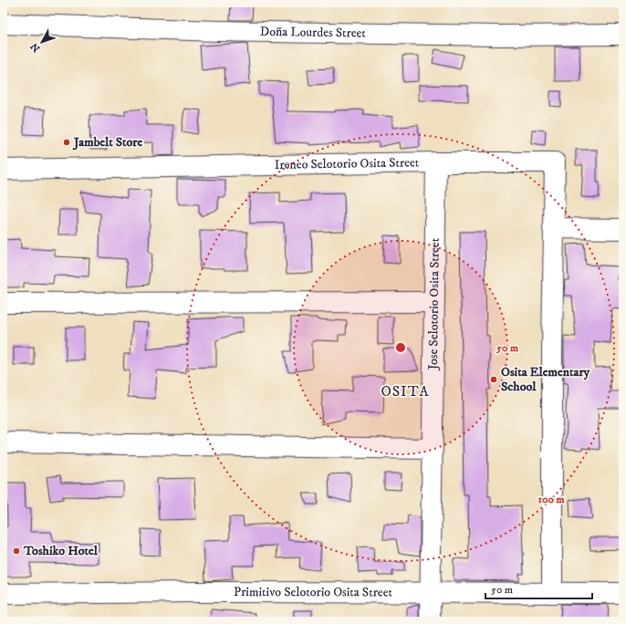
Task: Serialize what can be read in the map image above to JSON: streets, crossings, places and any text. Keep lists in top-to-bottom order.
{
  "streets": {
    "street": [
      "Doña Lourdes Street",
      "Ireneo Selotorio Osita Street",
      "Jose Selotorio Osita Street",
      "Primitivo Selotorio Osita Street"
    ]
  },
  "crossings": [
    ["Ireneo Selotorio Osita Street", "Jose Selotorio Osita Street"],
    ["Jose Selotorio Osita Street", "Primitivo Selotorio Osita Street"]
  ],
  "districts": ["OSITA"],
  "places": ["Jambelt Store", "Osita Elementary School", "Toshiko Hotel"],
  "scale_bar": "50 m",
  "north": "bottom left",
  "rings": ["50 m", "100 m"]
}
